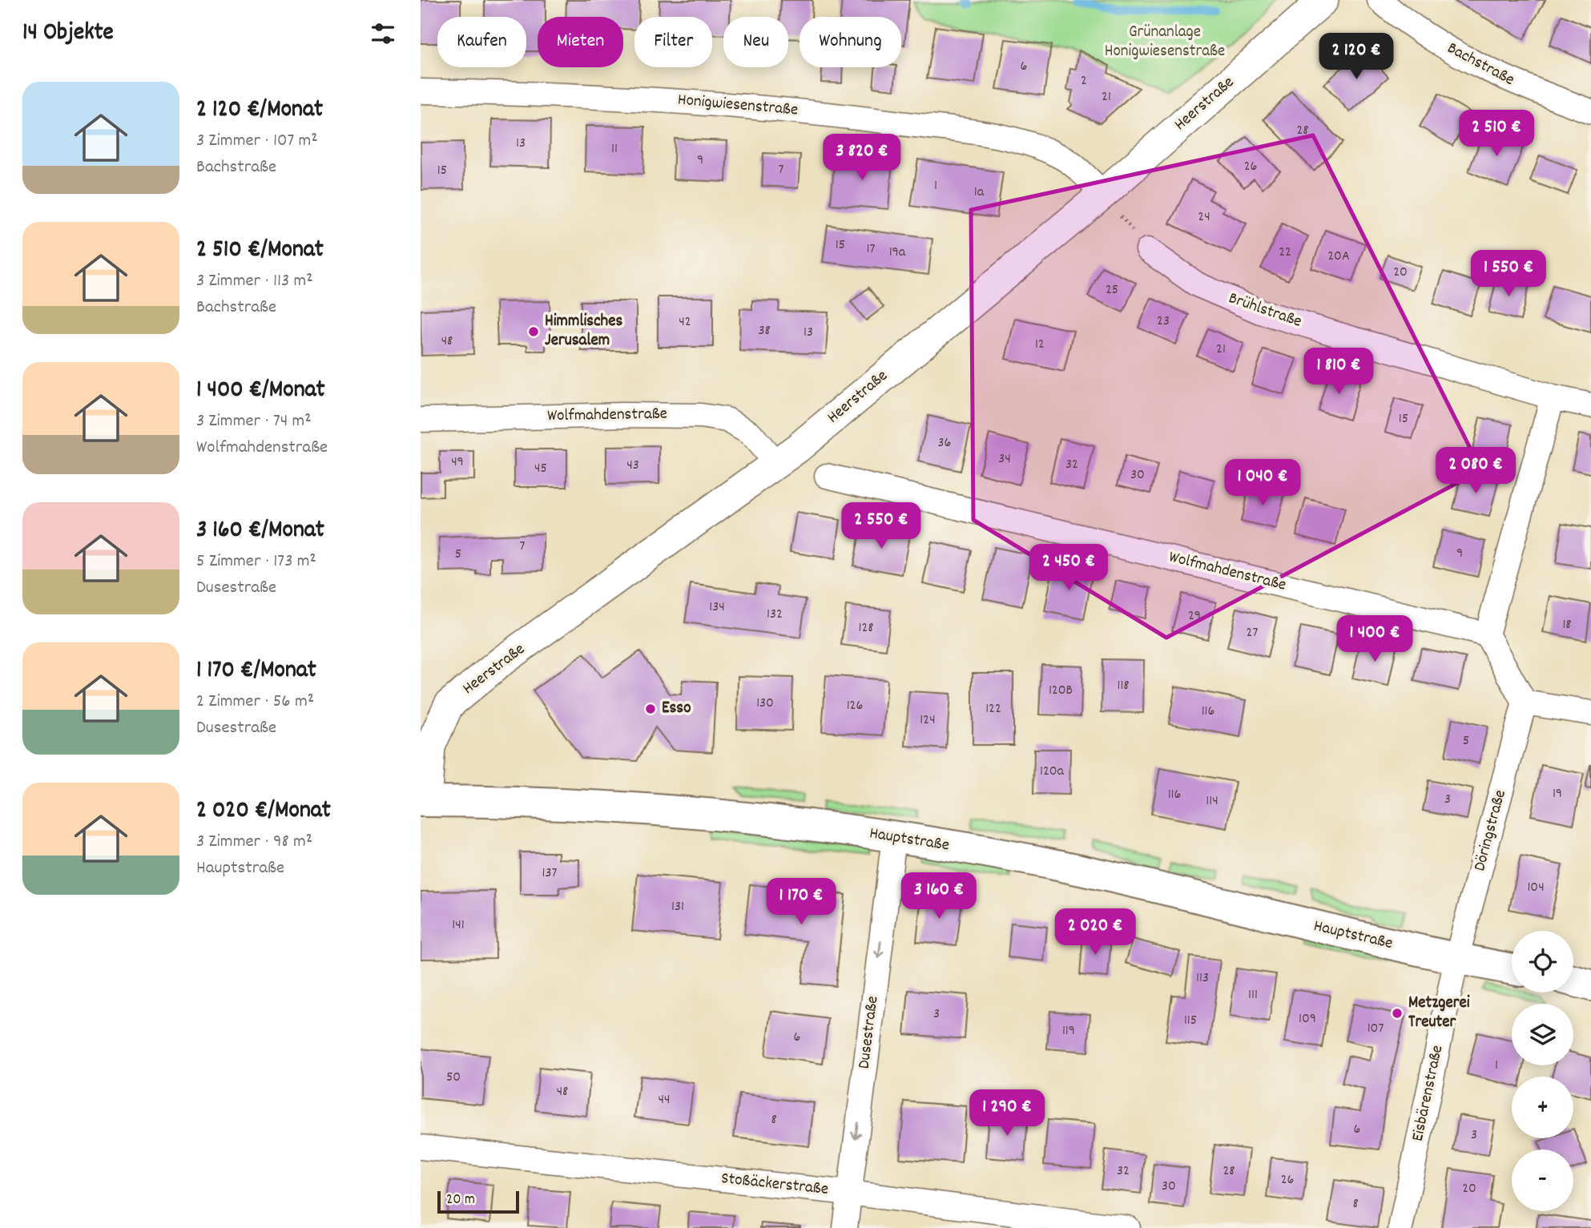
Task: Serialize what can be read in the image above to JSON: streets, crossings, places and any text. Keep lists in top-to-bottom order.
{
  "streets": {
    "main road": ["Hauptstraße"],
    "street": [
      "Bachstraße",
      "Heerstraße",
      "Honigwiesenstraße",
      "Brühlstraße",
      "Wolfmahdenstraße",
      "Döringstraße",
      "Dusestraße",
      "Eisbärenstraße",
      "Stoßäckerstraße"
    ]
  },
  "crossings": [
    ["Heerstraße", "Honigwiesenstraße"],
    ["Heerstraße", "Wolfmahdenstraße"],
    ["Heerstraße", "Hauptstraße"],
    ["Döringstraße", "Hauptstraße"],
    ["Döringstraße", "Eisbärenstraße"],
    ["Hauptstraße", "Dusestraße"],
    ["Hauptstraße", "Eisbärenstraße"],
    ["Dusestraße", "Stoßäckerstraße"]
  ],
  "one_way": ["Dusestraße"],
  "parks": ["Grünanlage Honigwiesenstraße"],
  "places": ["Himmlisches Jerusalem", "Esso", "Metzgerei Treuter"],
  "house_numbers": [
    "6",
    "2",
    "21",
    "28",
    "13",
    "11",
    "9",
    "26",
    "7",
    "15",
    "1",
    "1a",
    "24",
    "15",
    "17",
    "19a",
    "22",
    "20A",
    "20",
    "25",
    "23",
    "42",
    "38",
    "13",
    "48",
    "12",
    "21",
    "15",
    "36",
    "34",
    "49",
    "32",
    "43",
    "45",
    "30",
    "7",
    "9",
    "5",
    "134",
    "132",
    "29",
    "18",
    "128",
    "27",
    "118",
    "120B",
    "130",
    "126",
    "122",
    "116",
    "124",
    "5",
    "120a",
    "19",
    "116",
    "3",
    "114",
    "137",
    "104",
    "131",
    "141",
    "113",
    "111",
    "3",
    "109",
    "115",
    "107",
    "119",
    "6",
    "1",
    "50",
    "48",
    "44",
    "8",
    "6",
    "3",
    "32",
    "28",
    "26",
    "30",
    "20",
    "8"
  ],
  "scale_bar": "20 m",
  "page": {
    "heading": "14 Objekte",
    "chip": [
      "Kaufen",
      "Mieten",
      "Filter",
      "Neu",
      "Wohnung"
    ],
    "price": [
      "2 120 €",
      "2 510 €",
      "3 820 €",
      "1 550 €",
      "1 810 €",
      "2 080 €",
      "1 040 €",
      "2 550 €",
      "2 450 €",
      "1 400 €",
      "3 160 €",
      "1 170 €",
      "2 020 €",
      "1 290 €"
    ],
    "list": [
      {
        "name": "2 120 €/Monat",
        "note": "3 Zimmer · 107 m² · Bachstraße"
      },
      {
        "name": "2 510 €/Monat",
        "note": "3 Zimmer · 113 m² · Bachstraße"
      },
      {
        "name": "1 400 €/Monat",
        "note": "3 Zimmer · 74 m² · Wolfmahdenstraße"
      },
      {
        "name": "3 160 €/Monat",
        "note": "5 Zimmer · 173 m² · Dusestraße"
      },
      {
        "name": "1 170 €/Monat",
        "note": "2 Zimmer · 56 m² · Dusestraße"
      },
      {
        "name": "2 020 €/Monat",
        "note": "3 Zimmer · 98 m² · Hauptstraße"
      }
    ],
    "map_buttons": ["+", "−"],
    "scale": "20 m"
  }
}
